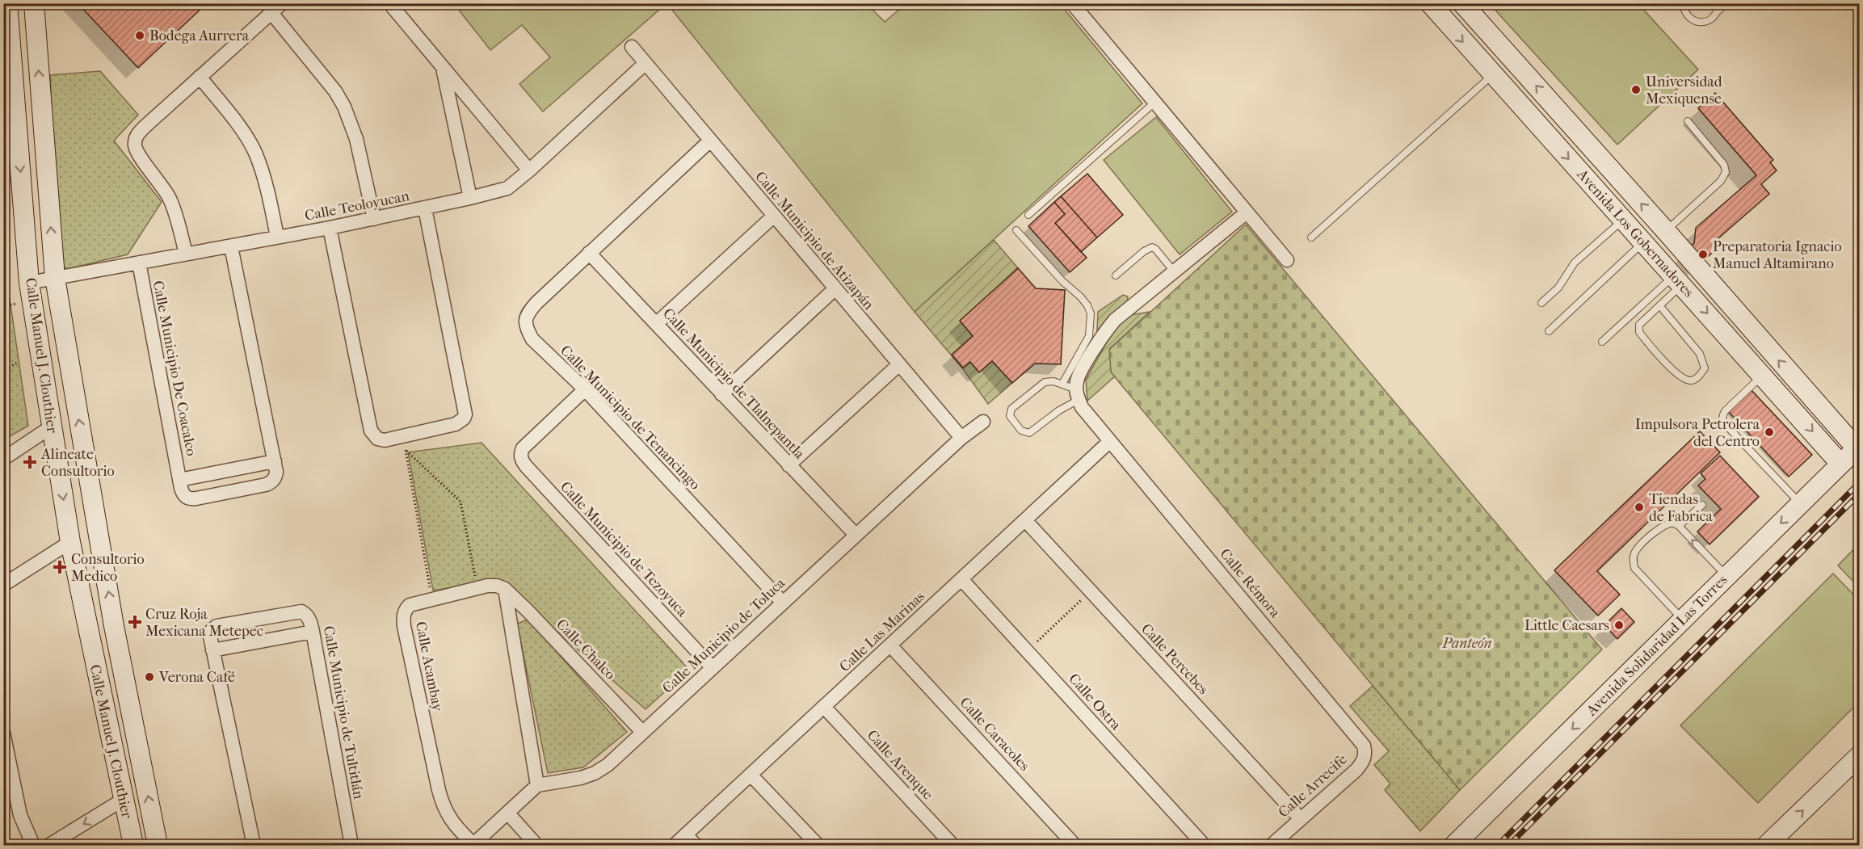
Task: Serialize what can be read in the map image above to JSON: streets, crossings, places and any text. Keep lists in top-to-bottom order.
{
  "streets": {
    "street": [
      "Calle Teoloyucan",
      "Avenida Los Gobernadores",
      "Calle Municipio de Atizapán",
      "Calle Manuel J. Clouthier",
      "Calle Municipio De Coacalco",
      "Calle Municipio de Tlalnepantla",
      "Calle Municipio de Tenancingo",
      "Calle Municipio de Tezoyuca",
      "Calle Rémora",
      "Calle Las Marinas",
      "Calle Municipio de Toluca",
      "Avenida Solidaridad Las Torres",
      "Calle Chalco",
      "Calle Percebes",
      "Calle Acambay",
      "Calle Ostra",
      "Calle Municipio de Tultitlán",
      "Calle Caracoles",
      "Calle Arenque",
      "Calle Arrecife"
    ]
  },
  "crossings": [
    ["Calle Teoloyucan", "Calle Municipio de Atizapán"],
    ["Calle Teoloyucan", "Calle Manuel J. Clouthier"],
    ["Calle Teoloyucan", "Calle Municipio De Coacalco"],
    ["Avenida Los Gobernadores", "Avenida Solidaridad Las Torres"],
    ["Calle Municipio de Atizapán", "Calle Municipio de Toluca"],
    ["Calle Municipio de Tlalnepantla", "Calle Municipio de Tenancingo"],
    ["Calle Municipio de Tlalnepantla", "Calle Municipio de Toluca"],
    ["Calle Municipio de Tenancingo", "Calle Municipio de Tezoyuca"],
    ["Calle Municipio de Tenancingo", "Calle Municipio de Toluca"],
    ["Calle Municipio de Tezoyuca", "Calle Municipio de Toluca"],
    ["Calle Rémora", "Calle Las Marinas"],
    ["Calle Rémora", "Calle Arrecife"],
    ["Calle Las Marinas", "Calle Percebes"],
    ["Calle Las Marinas", "Calle Ostra"],
    ["Calle Las Marinas", "Calle Caracoles"],
    ["Calle Las Marinas", "Calle Arenque"],
    ["Calle Municipio de Toluca", "Calle Chalco"],
    ["Calle Chalco", "Calle Acambay"],
    ["Calle Percebes", "Calle Arrecife"]
  ],
  "one_way": ["Avenida Solidaridad Las Torres"],
  "parks": ["Panteón"],
  "places": {
    "other": [
      "Bodega Aurrera",
      "Universidad Mexiquense",
      "Preparatoria Ignacio Manuel Altamirano",
      "Impulsora Petrolera del Centro",
      "Tiendas de Fabrica",
      "Little Caesars",
      "Verona Café"
    ],
    "health": ["Alineate Consultorio", "Consultorio Medico", "Cruz Roja Mexicana Metepec"]
  }
}
